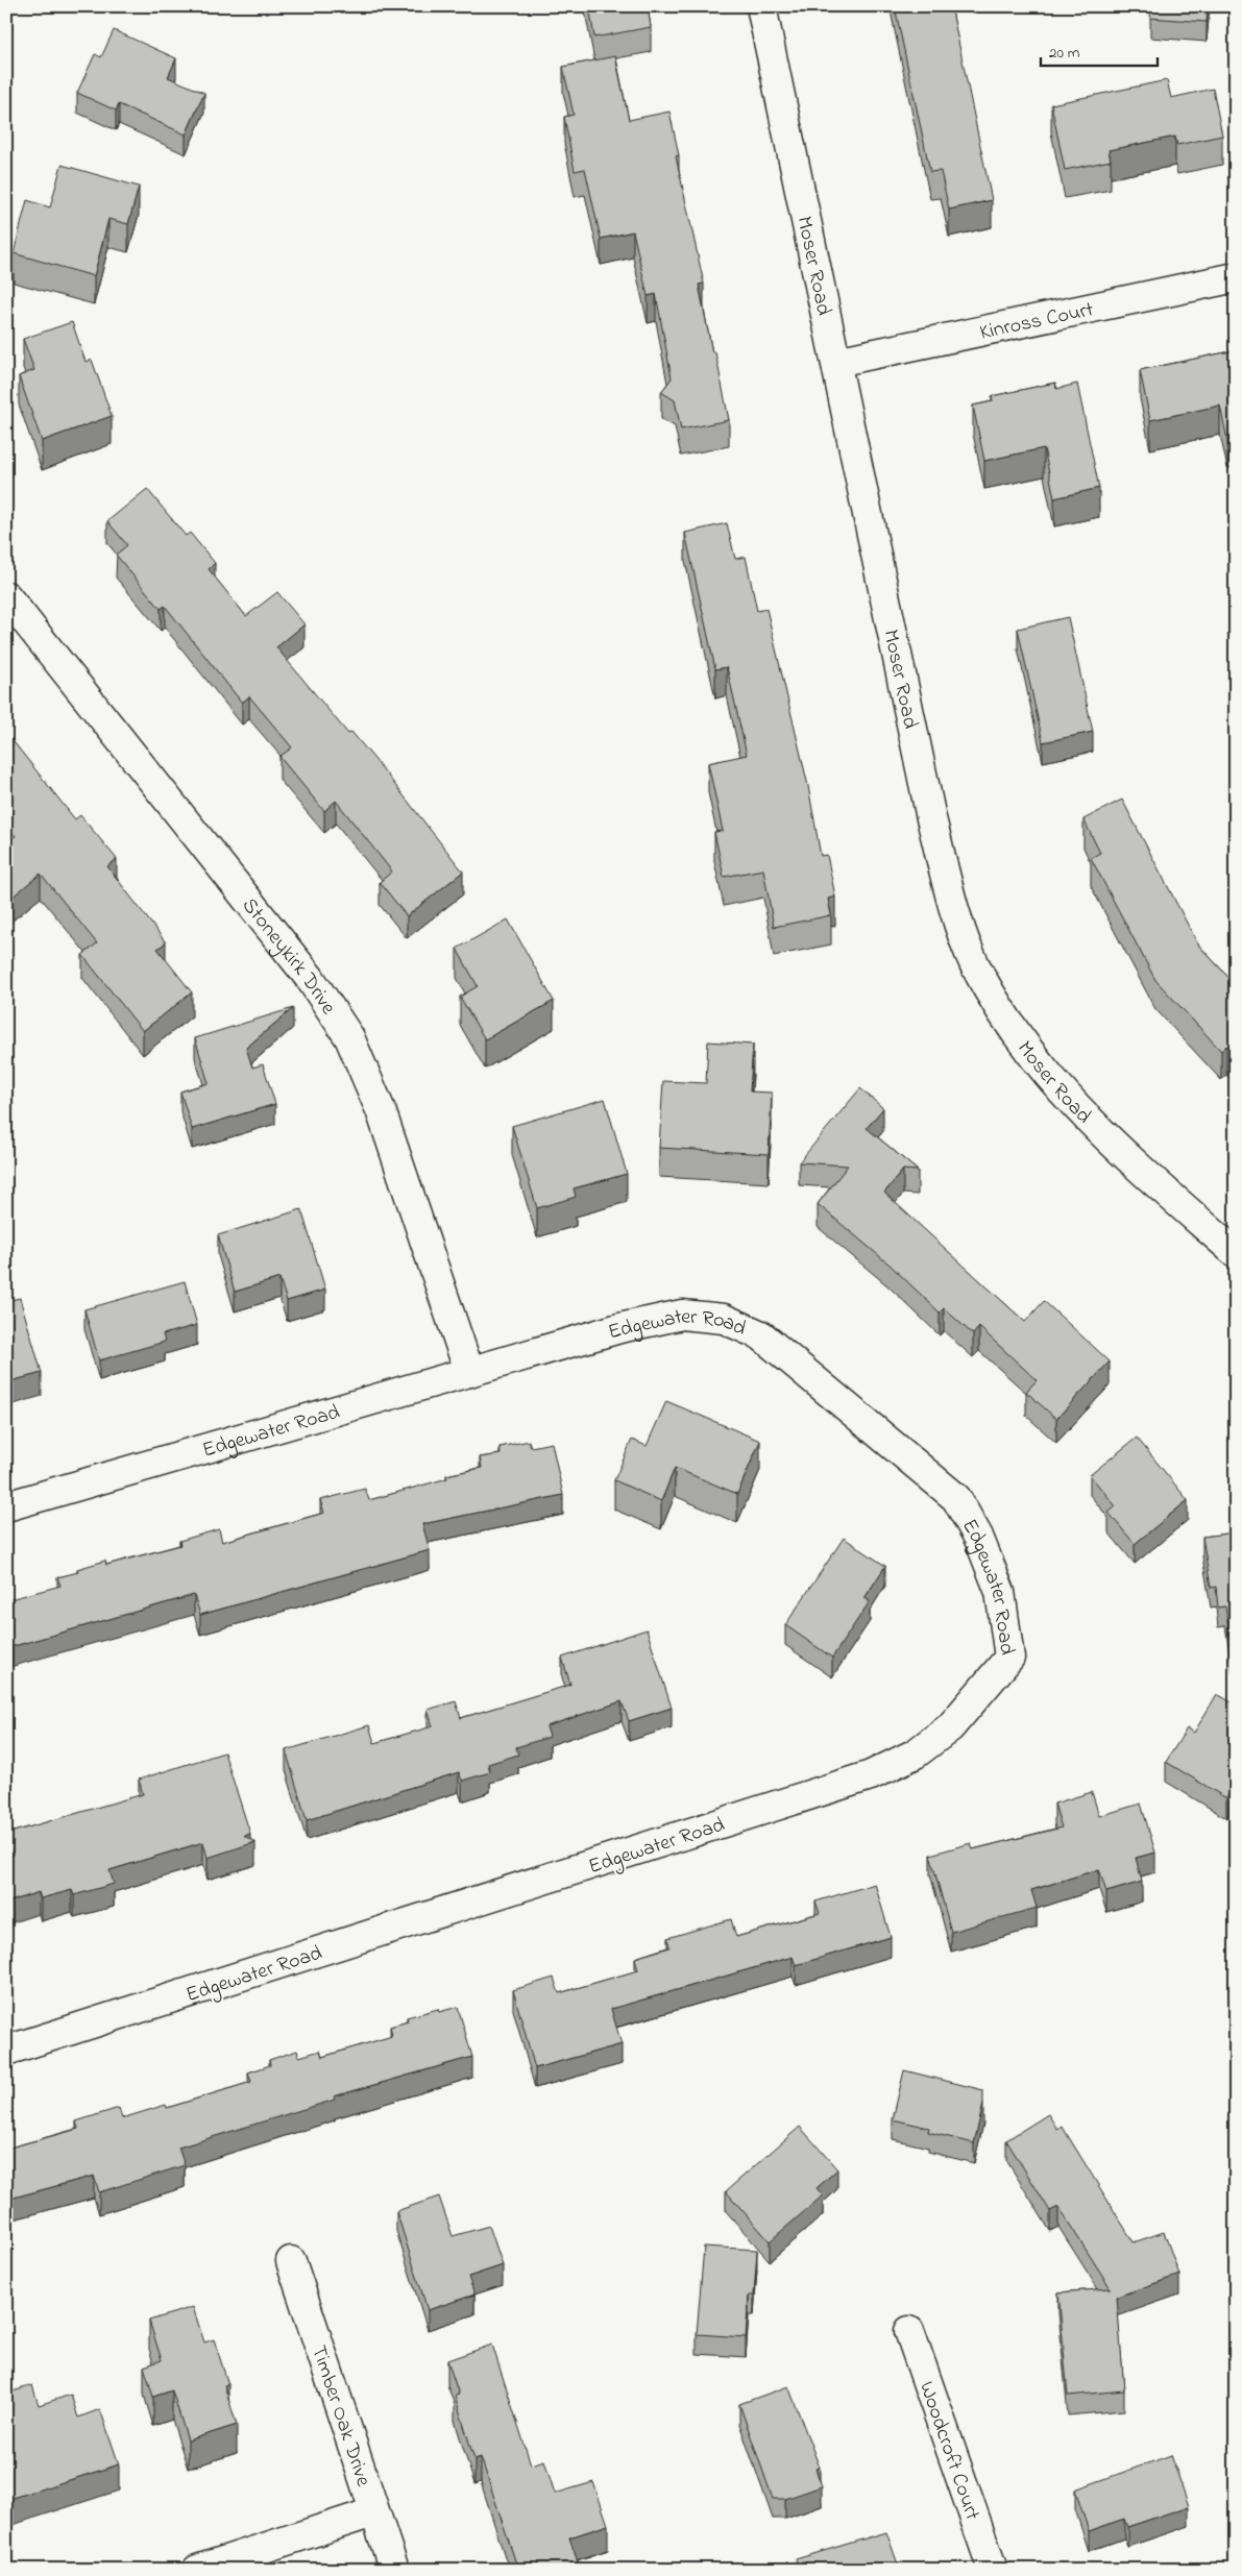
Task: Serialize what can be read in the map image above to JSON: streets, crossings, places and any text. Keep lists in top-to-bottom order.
{
  "streets": {
    "street": [
      "Moser Road",
      "Kinross Court",
      "Stoneykirk Drive",
      "Edgewater Road",
      "Timber Oak Drive",
      "Woodcroft Court"
    ]
  },
  "crossings": [
    ["Moser Road", "Kinross Court"],
    ["Stoneykirk Drive", "Edgewater Road"]
  ],
  "scale_bar": "20 m"
}
